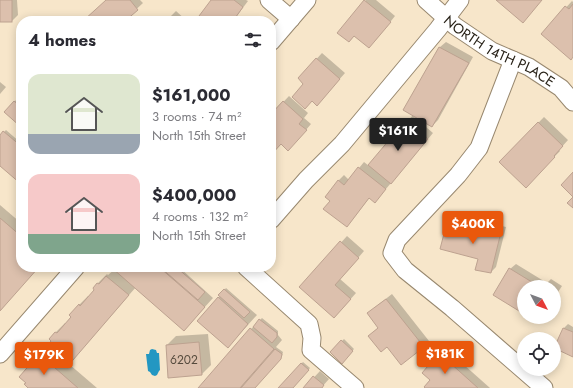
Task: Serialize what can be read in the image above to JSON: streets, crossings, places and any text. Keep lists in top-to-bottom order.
{
  "streets": {
    "street": ["NORTH 14TH PLACE"]
  },
  "house_numbers": ["6202"],
  "north": "bottom right",
  "page": {
    "heading": "4 homes",
    "list": [
      {
        "name": "$161,000",
        "note": "3 rooms · 74 m² · North 15th Street"
      },
      {
        "name": "$400,000",
        "note": "4 rooms · 132 m² · North 15th Street"
      }
    ],
    "price": [
      "$161K",
      "$400K",
      "$181K",
      "$179K"
    ]
  }
}
